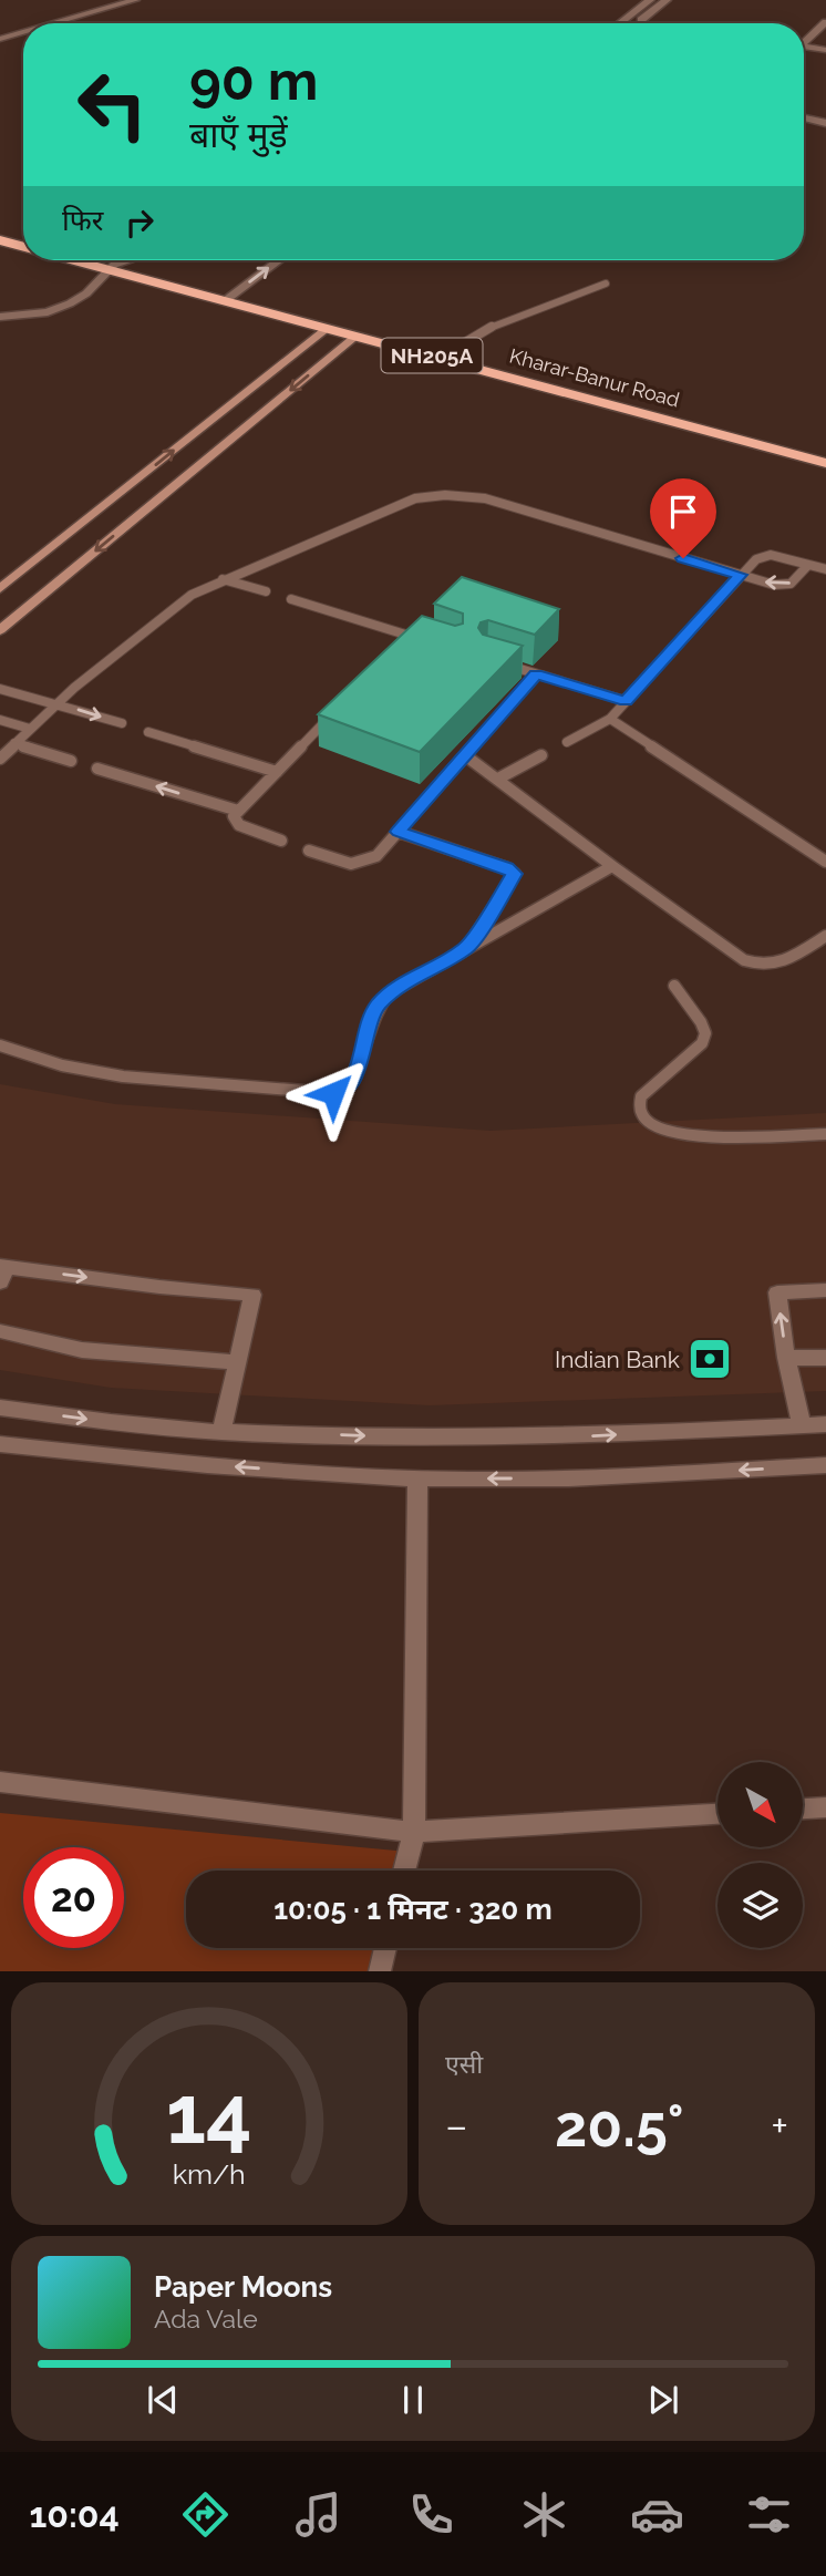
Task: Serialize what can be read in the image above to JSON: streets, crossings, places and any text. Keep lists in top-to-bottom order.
{
  "streets": {
    "highway": ["NH205A", "Kharar-Banur Road"]
  },
  "places": {
    "bank": ["Indian Bank"]
  },
  "north": "bottom right",
  "page": {
    "turn": ["90 m", "बाएँ मुड़ें"],
    "then": "फिर",
    "limit": "20",
    "trip": "10:05 · 1 मिनट · 320 m",
    "tile": "एसी",
    "heat": ["−", "20.5°", "+"],
    "song": ["Paper Moons", "Ada Vale"],
    "tabs": "10:04",
    "gauge": ["14", "km/h"]
  }
}
